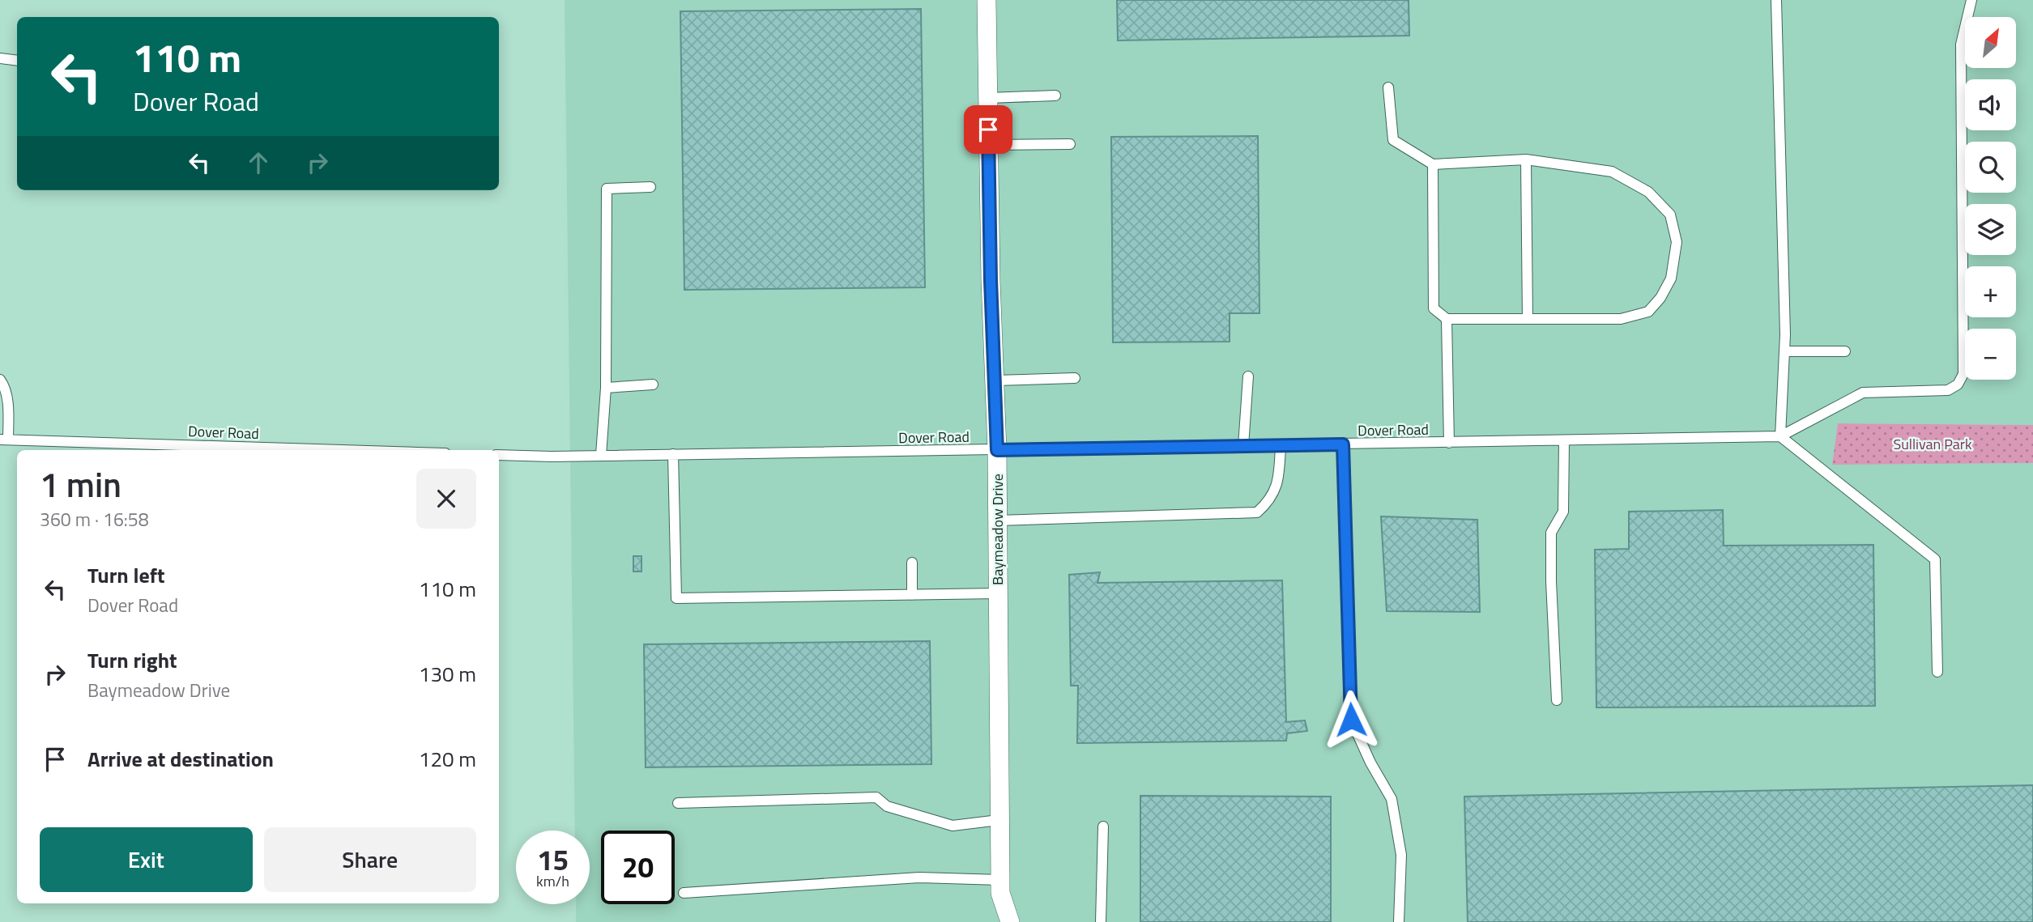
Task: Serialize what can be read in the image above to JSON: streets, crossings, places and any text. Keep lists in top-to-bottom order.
{
  "streets": {
    "street": ["Baymeadow Drive"],
    "lane": ["Dover Road"]
  },
  "crossings": [
    ["Dover Road", "Baymeadow Drive"]
  ],
  "parks": ["Sullivan Park"],
  "north": "top right",
  "page": {
    "map_buttons": ["+", "−"],
    "turn": ["110 m", "Dover Road"],
    "heading": ["1 min", "360 m · 16:58"],
    "list": [
      {
        "name": "Turn left",
        "note": "Dover Road",
        "value": "110 m"
      },
      {
        "name": "Turn right",
        "note": "Baymeadow Drive",
        "value": "130 m"
      },
      {
        "name": "Arrive at destination",
        "value": "120 m"
      }
    ],
    "buttons": ["Exit", "Share"],
    "speed": "15 km/h",
    "limit": "20"
  }
}
